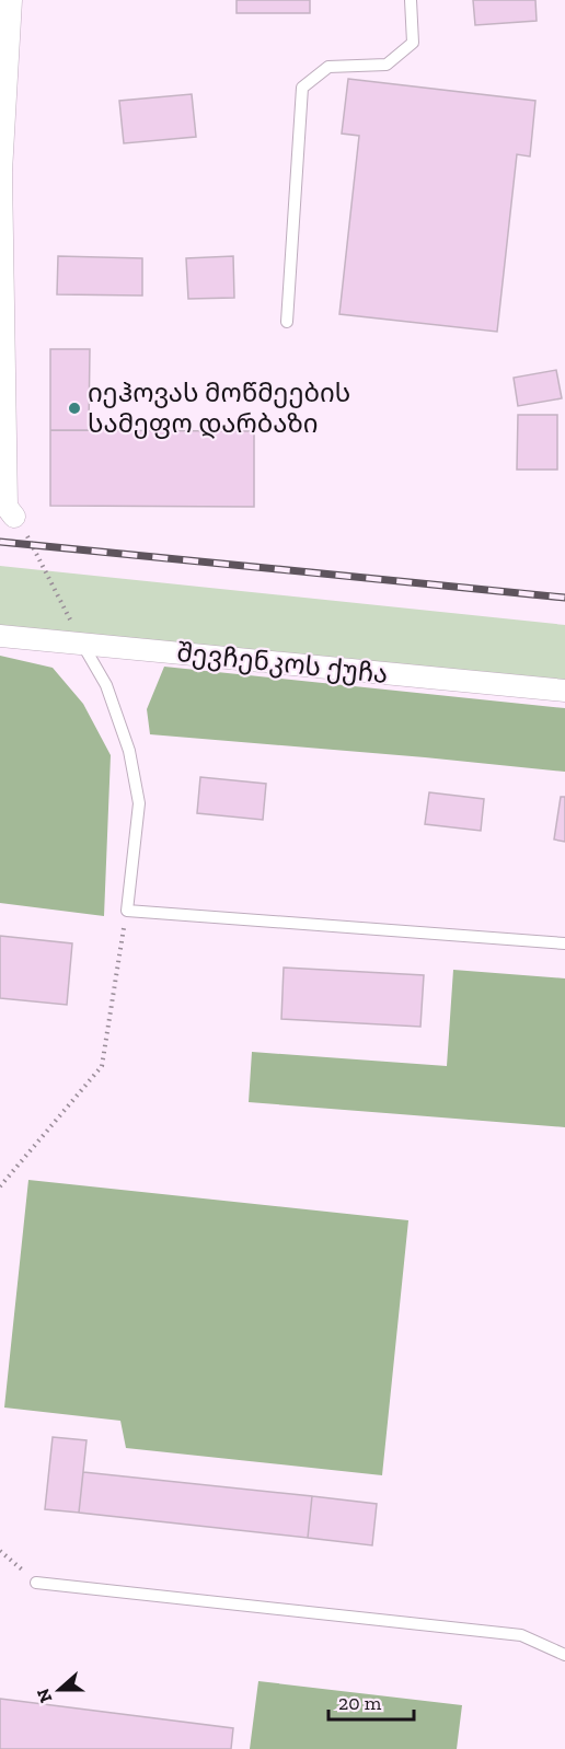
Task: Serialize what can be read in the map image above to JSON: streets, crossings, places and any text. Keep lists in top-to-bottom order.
{
  "streets": {
    "street": ["შევჩენკოს ქუჩა"]
  },
  "places": ["იეჰოვას მოწმეების სამეფო დარბაზი"],
  "scale_bar": "20 m",
  "north": "left"
}
